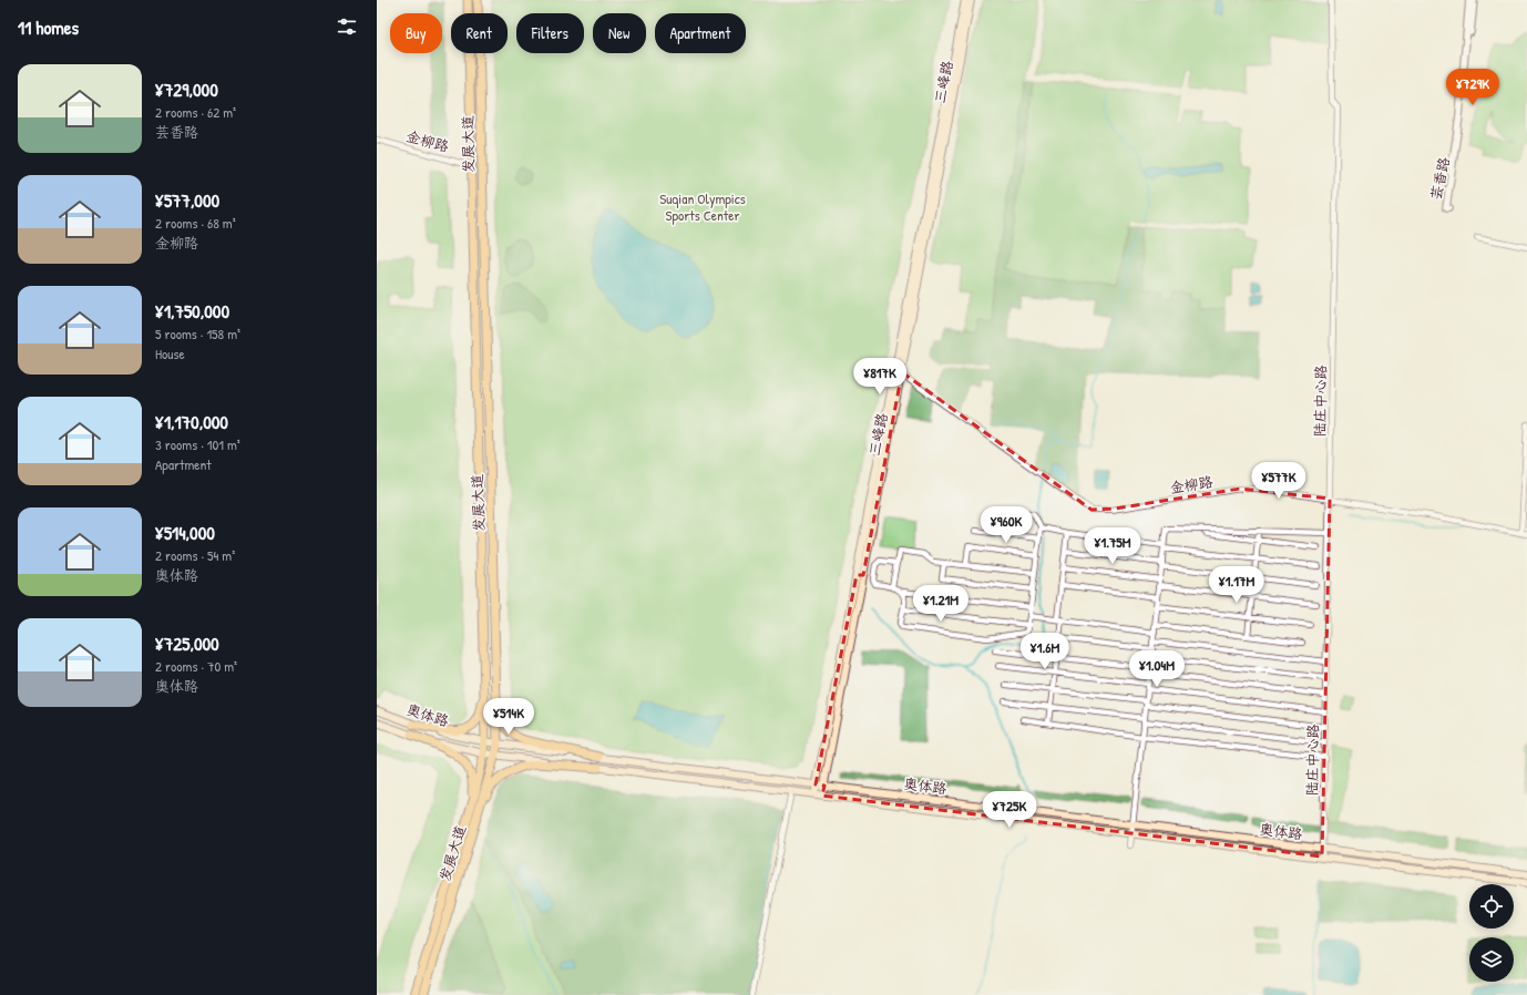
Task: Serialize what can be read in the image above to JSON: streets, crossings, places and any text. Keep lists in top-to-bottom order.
{
  "streets": {
    "main road": ["三峰路", "发展大道", "奥体路"],
    "street": ["金柳路", "芸香路", "陆庄中心路"]
  },
  "crossings": [
    ["三峰路", "金柳路"],
    ["三峰路", "奥体路"],
    ["金柳路", "发展大道"],
    ["金柳路", "陆庄中心路"],
    ["发展大道", "奥体路"],
    ["陆庄中心路", "奥体路"]
  ],
  "parks": ["Suqian Olympics Sports Center"],
  "page": {
    "heading": "11 homes",
    "chip": [
      "Buy",
      "Rent",
      "Filters",
      "New",
      "Apartment"
    ],
    "list": [
      {
        "name": "¥729,000",
        "note": "2 rooms · 62 m² · 芸香路"
      },
      {
        "name": "¥577,000",
        "note": "2 rooms · 68 m² · 金柳路"
      },
      {
        "name": "¥1,750,000",
        "note": "5 rooms · 158 m² · House"
      },
      {
        "name": "¥1,170,000",
        "note": "3 rooms · 101 m² · Apartment"
      },
      {
        "name": "¥514,000",
        "note": "2 rooms · 54 m² · 奥体路"
      },
      {
        "name": "¥725,000",
        "note": "2 rooms · 70 m² · 奥体路"
      }
    ],
    "price": [
      "¥729K",
      "¥817K",
      "¥577K",
      "¥960K",
      "¥1.75M",
      "¥1.17M",
      "¥1.21M",
      "¥1.6M",
      "¥1.04M",
      "¥514K",
      "¥725K"
    ]
  }
}
